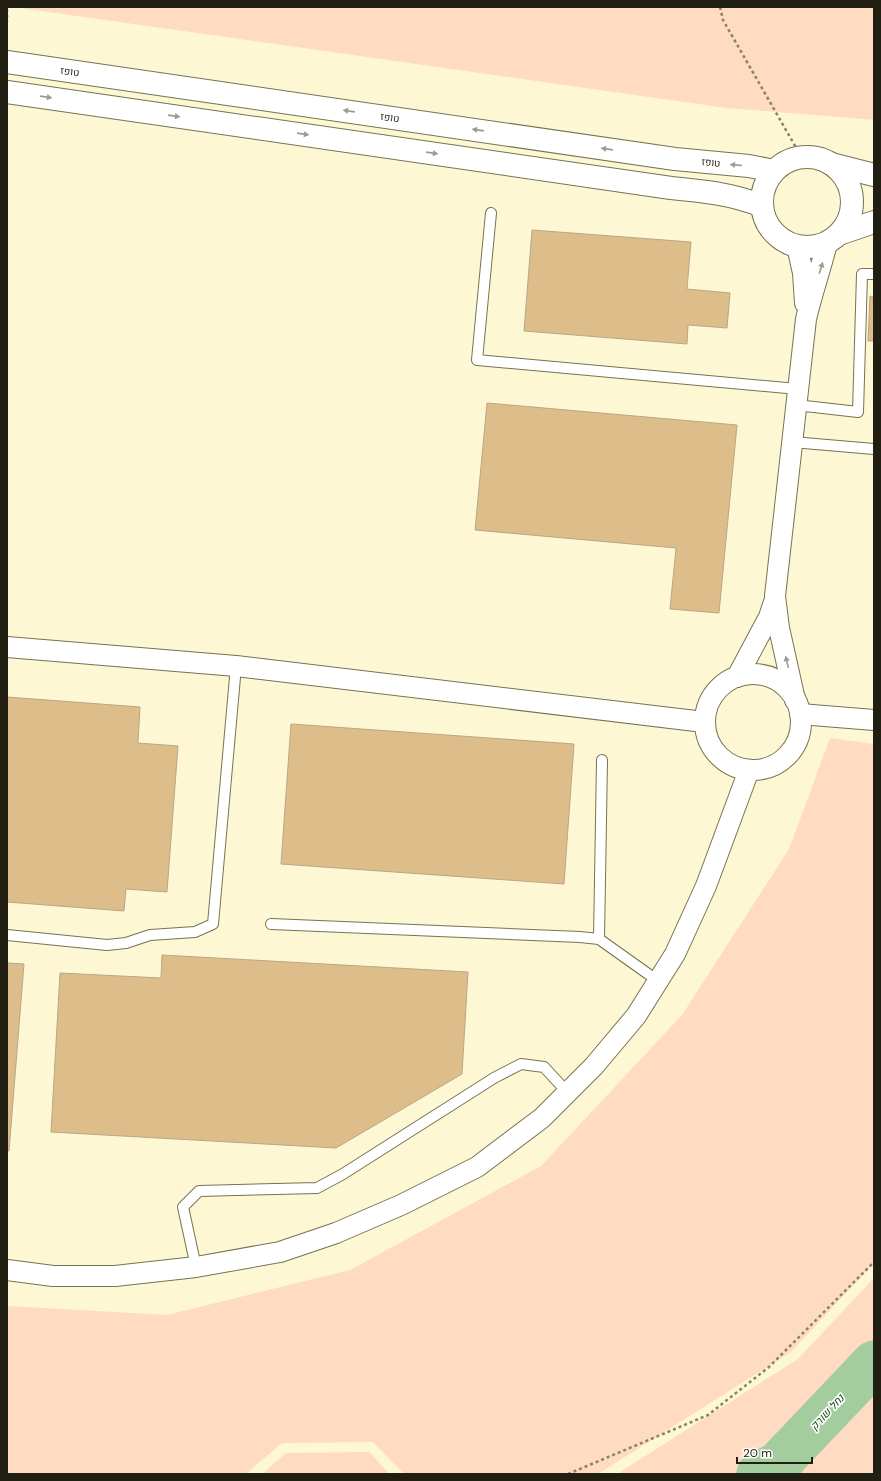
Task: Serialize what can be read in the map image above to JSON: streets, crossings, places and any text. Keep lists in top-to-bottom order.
{
  "streets": {
    "street": ["טופז"]
  },
  "water": ["נחל שורק"],
  "scale_bar": "20 m"
}
